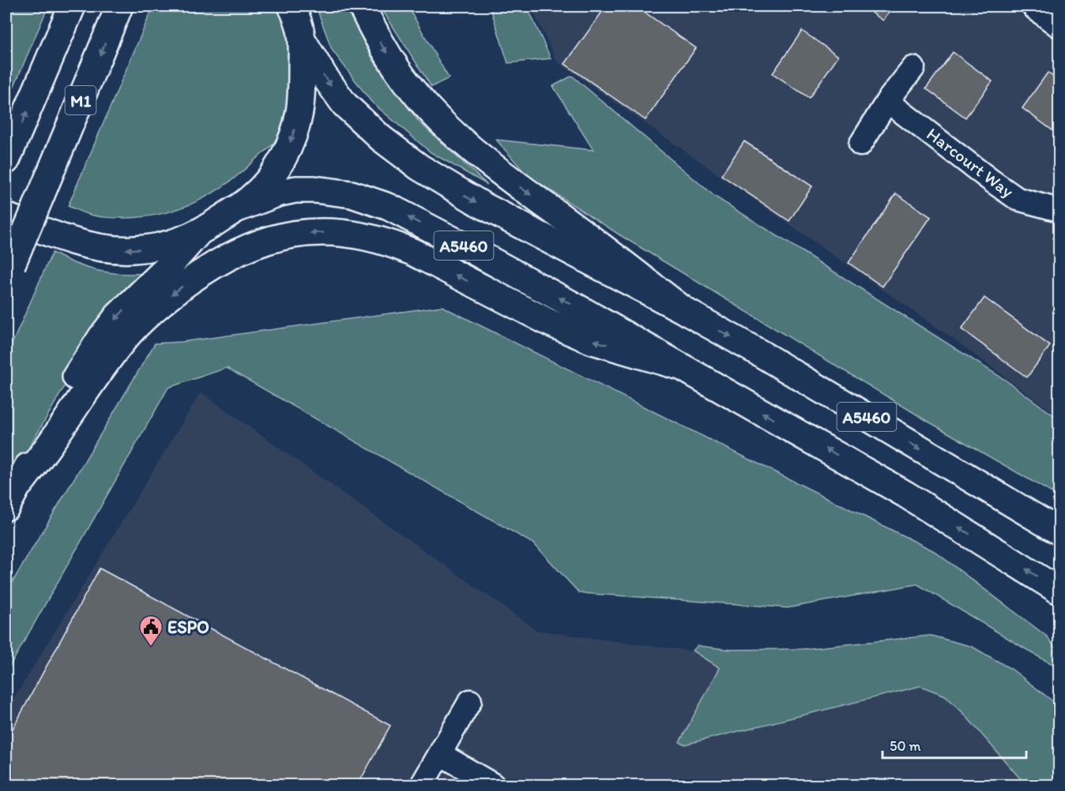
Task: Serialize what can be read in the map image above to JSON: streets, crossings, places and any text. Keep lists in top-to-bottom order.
{
  "streets": {
    "main road": ["M1", "A5460"],
    "street": ["Harcourt Way"]
  },
  "places": {
    "public building": ["ESPO"]
  },
  "scale_bar": "50 m"
}
